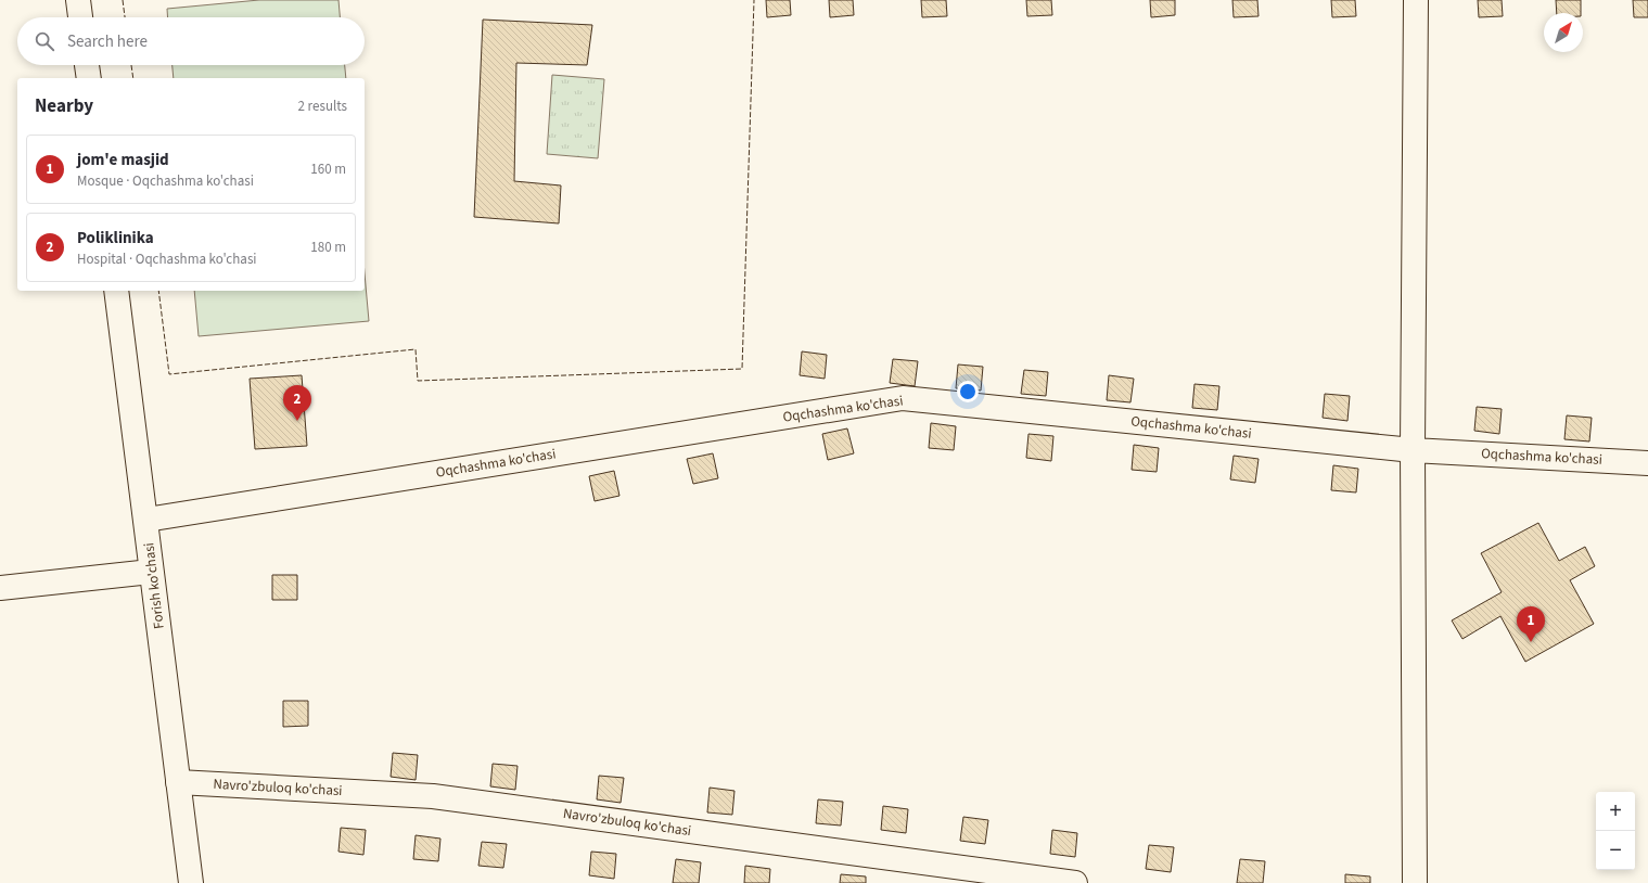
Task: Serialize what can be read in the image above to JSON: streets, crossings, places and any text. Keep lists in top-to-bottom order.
{
  "streets": {
    "street": ["Oqchashma ko'chasi", "Forish ko'chasi", "Navro'zbuloq ko'chasi"]
  },
  "crossings": [
    ["Oqchashma ko'chasi", "Forish ko'chasi"],
    ["Forish ko'chasi", "Navro'zbuloq ko'chasi"]
  ],
  "north": "top right",
  "page": {
    "search": "Search here",
    "heading": ["Nearby", "2 results"],
    "list": [
      {
        "mark": "1",
        "name": "jom'e masjid",
        "note": "Mosque · Oqchashma ko'chasi",
        "value": "160 m"
      },
      {
        "mark": "2",
        "name": "Poliklinika",
        "note": "Hospital · Oqchashma ko'chasi",
        "value": "180 m"
      }
    ],
    "pins": ["2", "1"],
    "map_buttons": ["+", "−"]
  }
}
